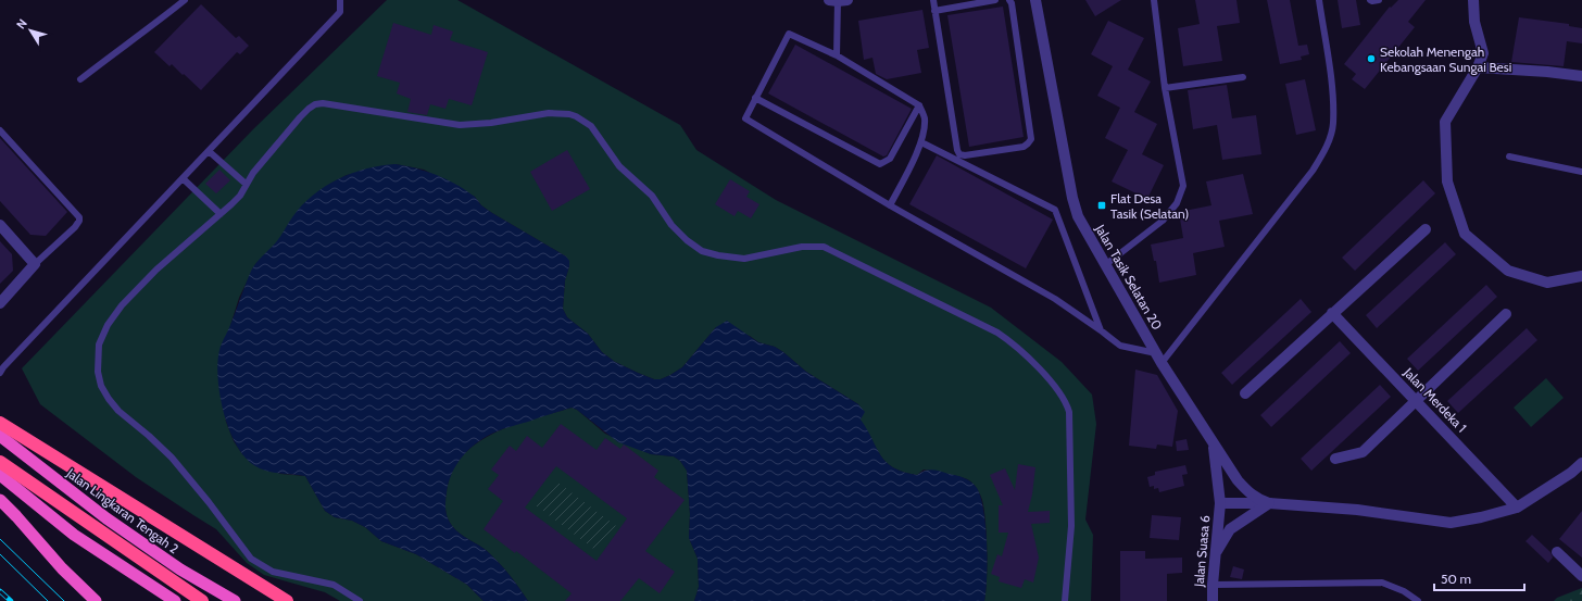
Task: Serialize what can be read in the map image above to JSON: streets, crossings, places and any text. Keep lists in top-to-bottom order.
{
  "streets": {
    "highway": ["Jalan Lingkaran Tengah 2"],
    "street": ["Jalan Tasik Selatan 20", "Jalan Merdeka 1", "Jalan Suasa 6"]
  },
  "crossings": [
    ["Jalan Tasik Selatan 20", "Jalan Suasa 6"]
  ],
  "places": {
    "other": ["Sekolah Menengah Kebangsaan Sungai Besi"],
    "transit": ["Flat Desa Tasik (Selatan)"]
  },
  "scale_bar": "50 m",
  "north": "top left"
}
